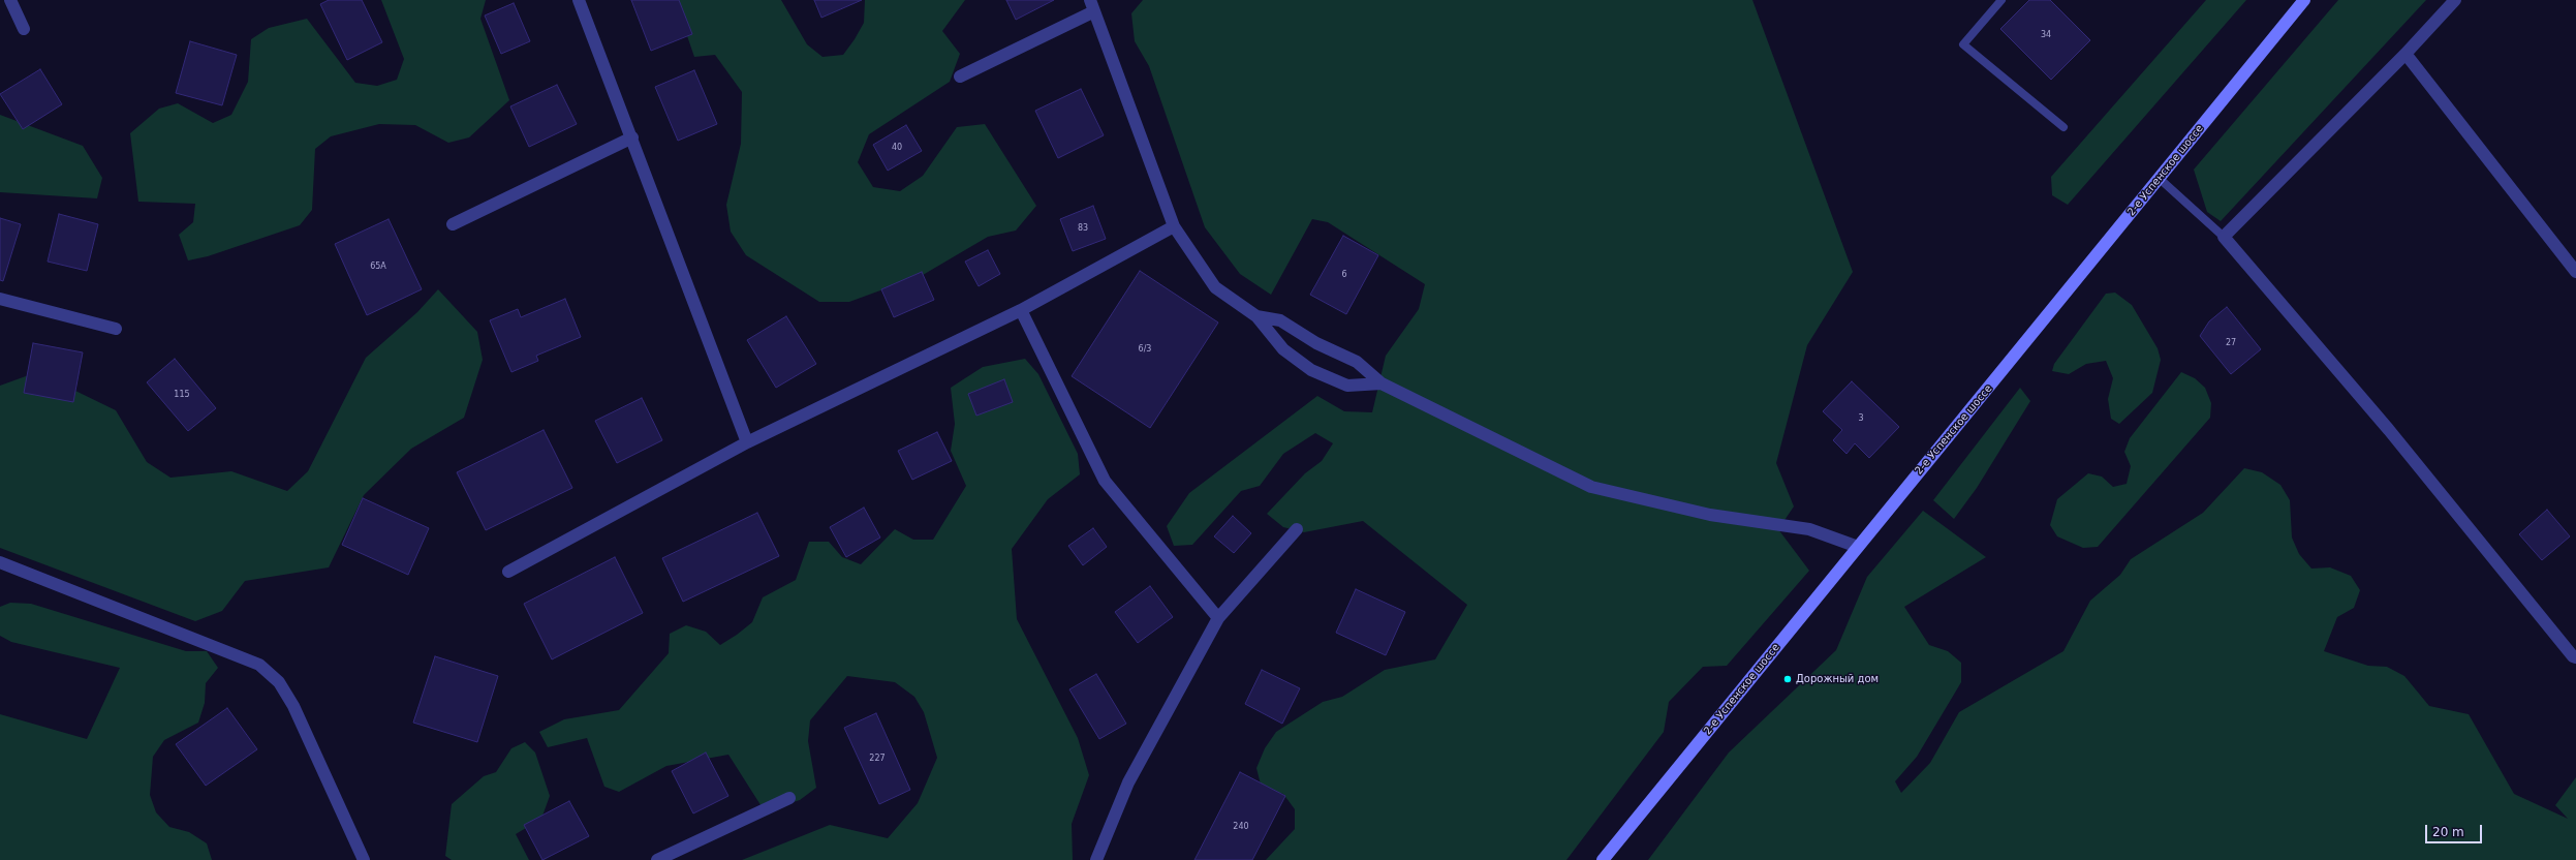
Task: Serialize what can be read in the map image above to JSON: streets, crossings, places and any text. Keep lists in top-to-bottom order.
{
  "streets": {
    "main road": ["2-е Успенское шоссе"]
  },
  "places": ["Дорожный дом"],
  "house_numbers": [
    "34",
    "40",
    "83",
    "65А",
    "6",
    "27",
    "6/3",
    "115",
    "3",
    "227",
    "240"
  ],
  "scale_bar": "20 m"
}
